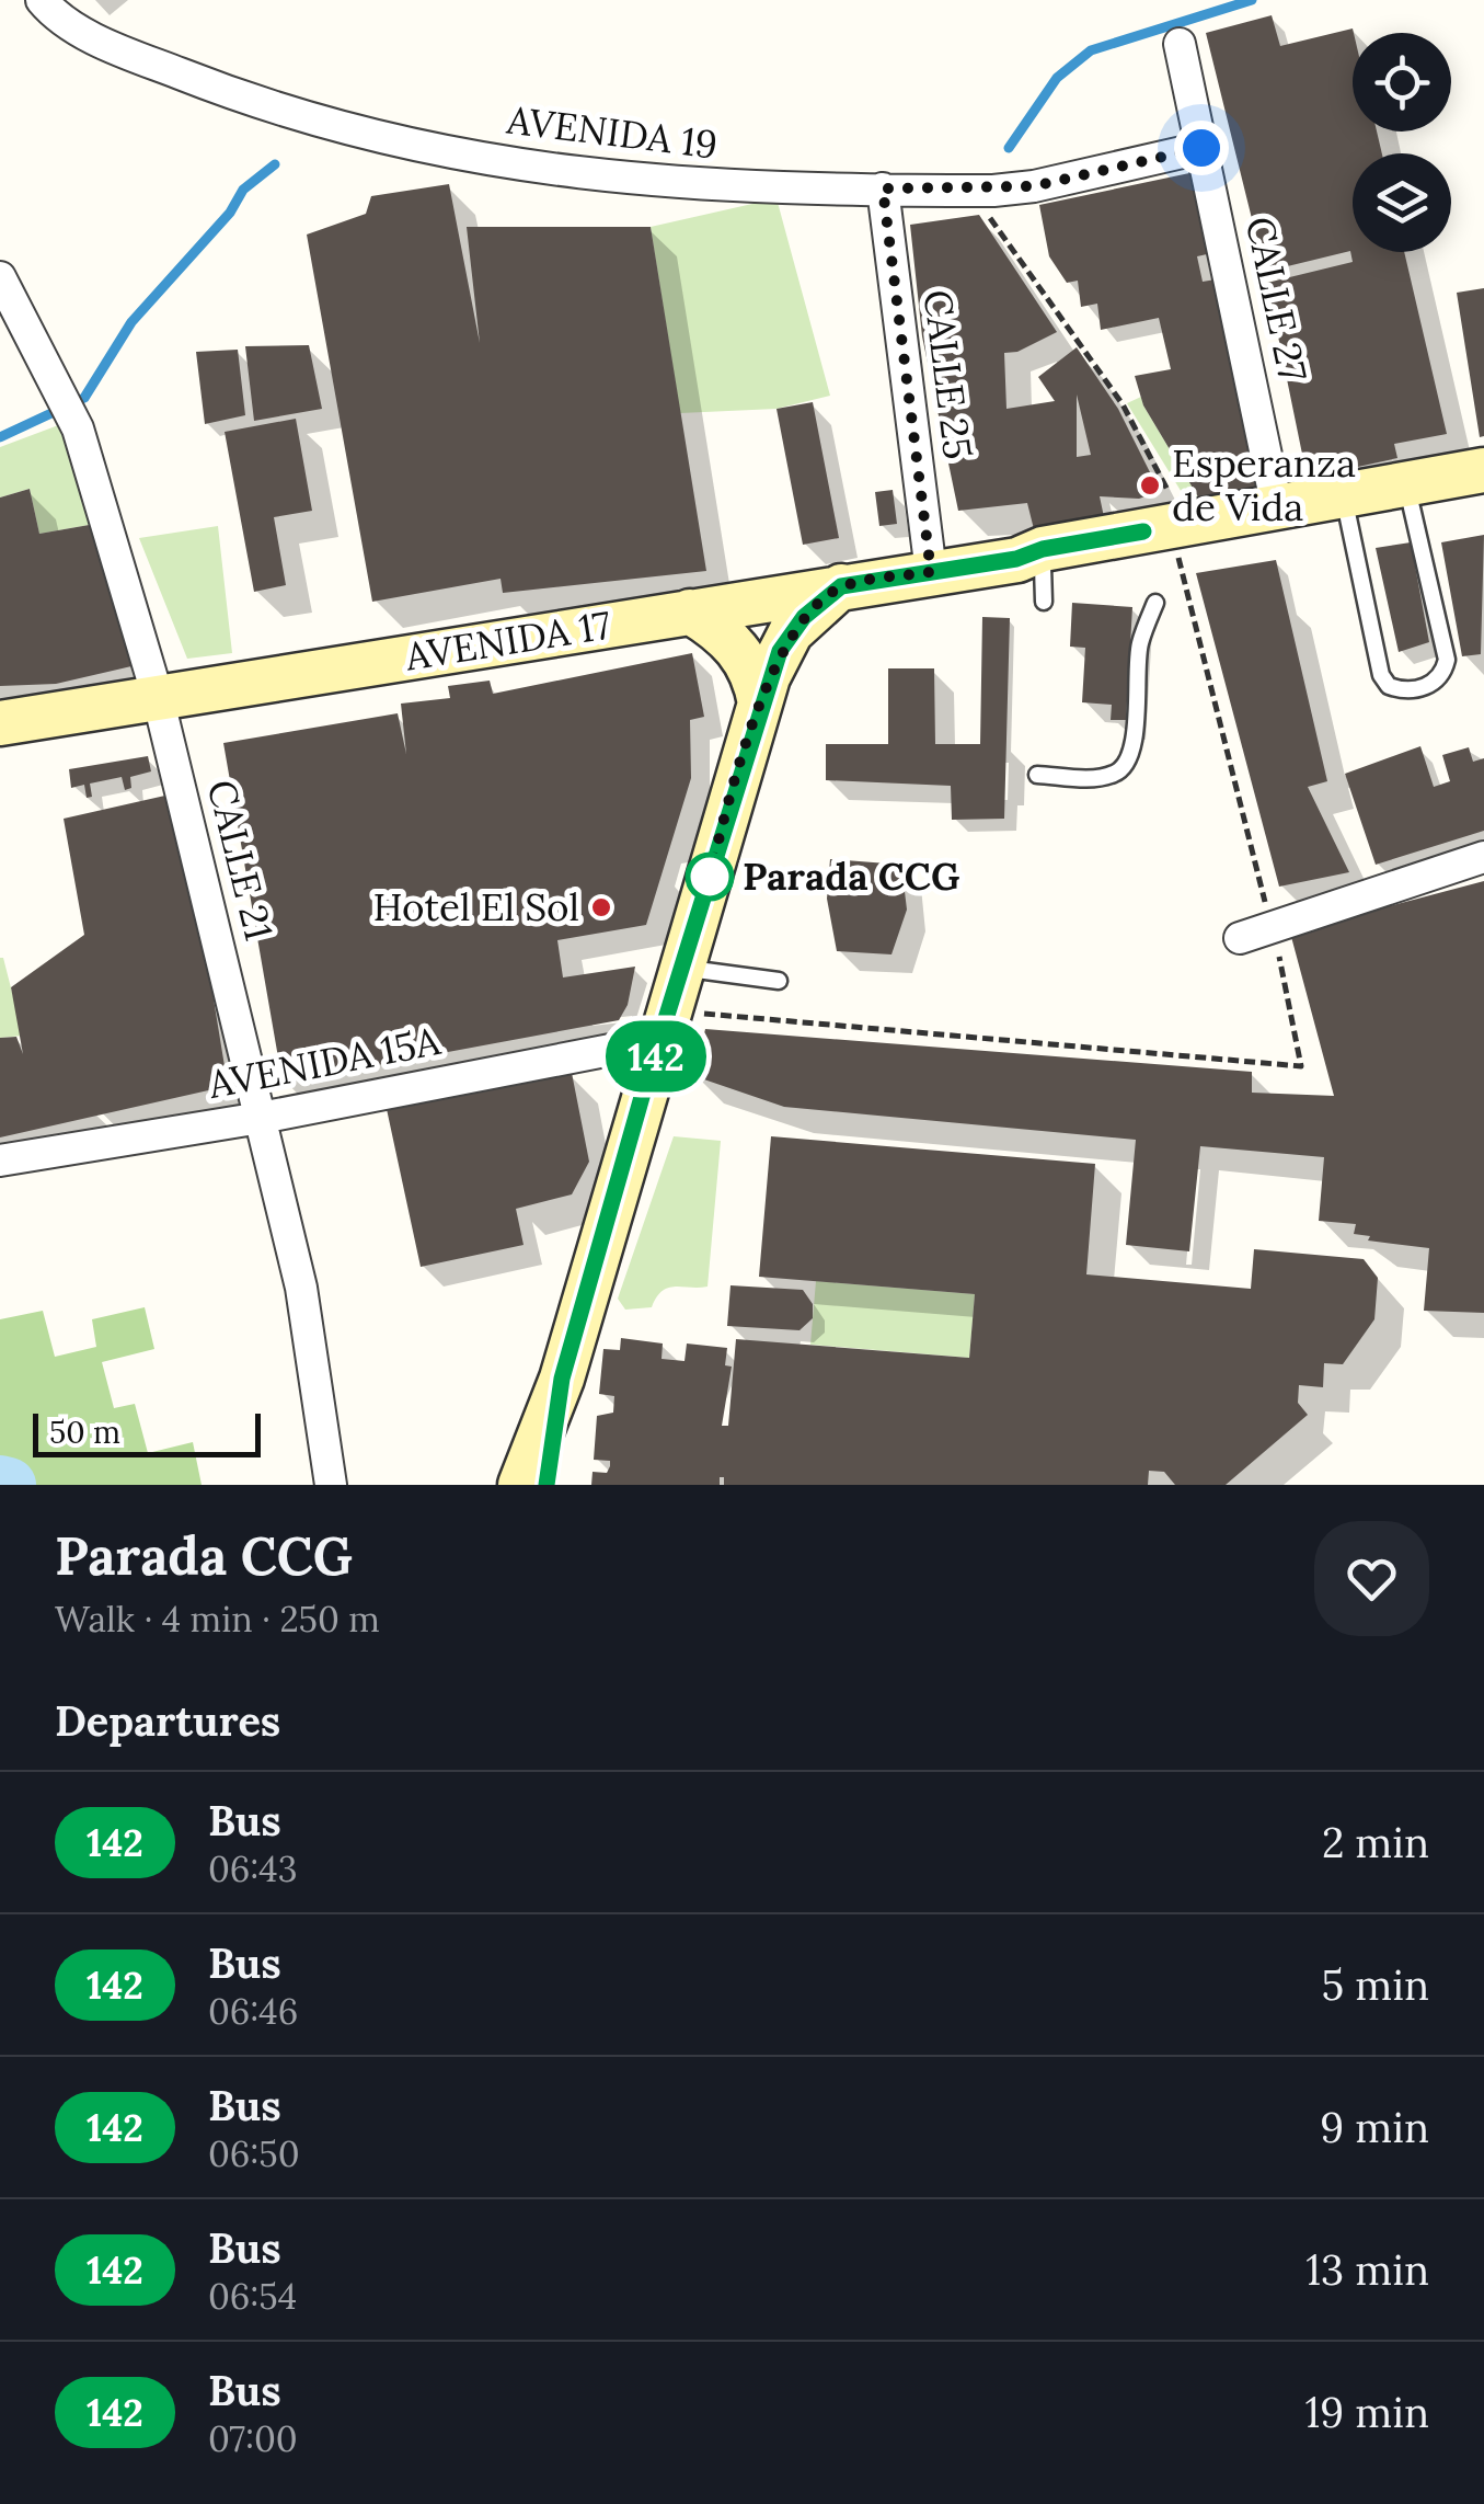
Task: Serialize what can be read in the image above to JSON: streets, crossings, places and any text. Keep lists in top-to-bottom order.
{
  "streets": {
    "main road": ["AVENIDA 17"],
    "street": [
      "AVENIDA 19",
      "CALLE 27",
      "CALLE 25",
      "CALLE 21",
      "AVENIDA 15A"
    ]
  },
  "crossings": [
    ["AVENIDA 19", "CALLE 27"],
    ["AVENIDA 19", "CALLE 25"],
    ["CALLE 27", "AVENIDA 17"],
    ["CALLE 25", "AVENIDA 17"],
    ["AVENIDA 17", "CALLE 21"],
    ["CALLE 21", "AVENIDA 15A"]
  ],
  "places": ["Esperanza de Vida", "Parada CCG", "Hotel El Sol"],
  "lines": ["bus line 142"],
  "scale_bar": "50 m",
  "page": {
    "on_map": "142",
    "scale": "50 m",
    "heading": [
      ["Parada CCG", "Walk · 4 min · 250 m"],
      "Departures"
    ],
    "list": [
      {
        "mark": "142",
        "name": "Bus",
        "note": "06:43",
        "value": "2 min"
      },
      {
        "mark": "142",
        "name": "Bus",
        "note": "06:46",
        "value": "5 min"
      },
      {
        "mark": "142",
        "name": "Bus",
        "note": "06:50",
        "value": "9 min"
      },
      {
        "mark": "142",
        "name": "Bus",
        "note": "06:54",
        "value": "13 min"
      },
      {
        "mark": "142",
        "name": "Bus",
        "note": "07:00",
        "value": "19 min"
      }
    ]
  }
}
